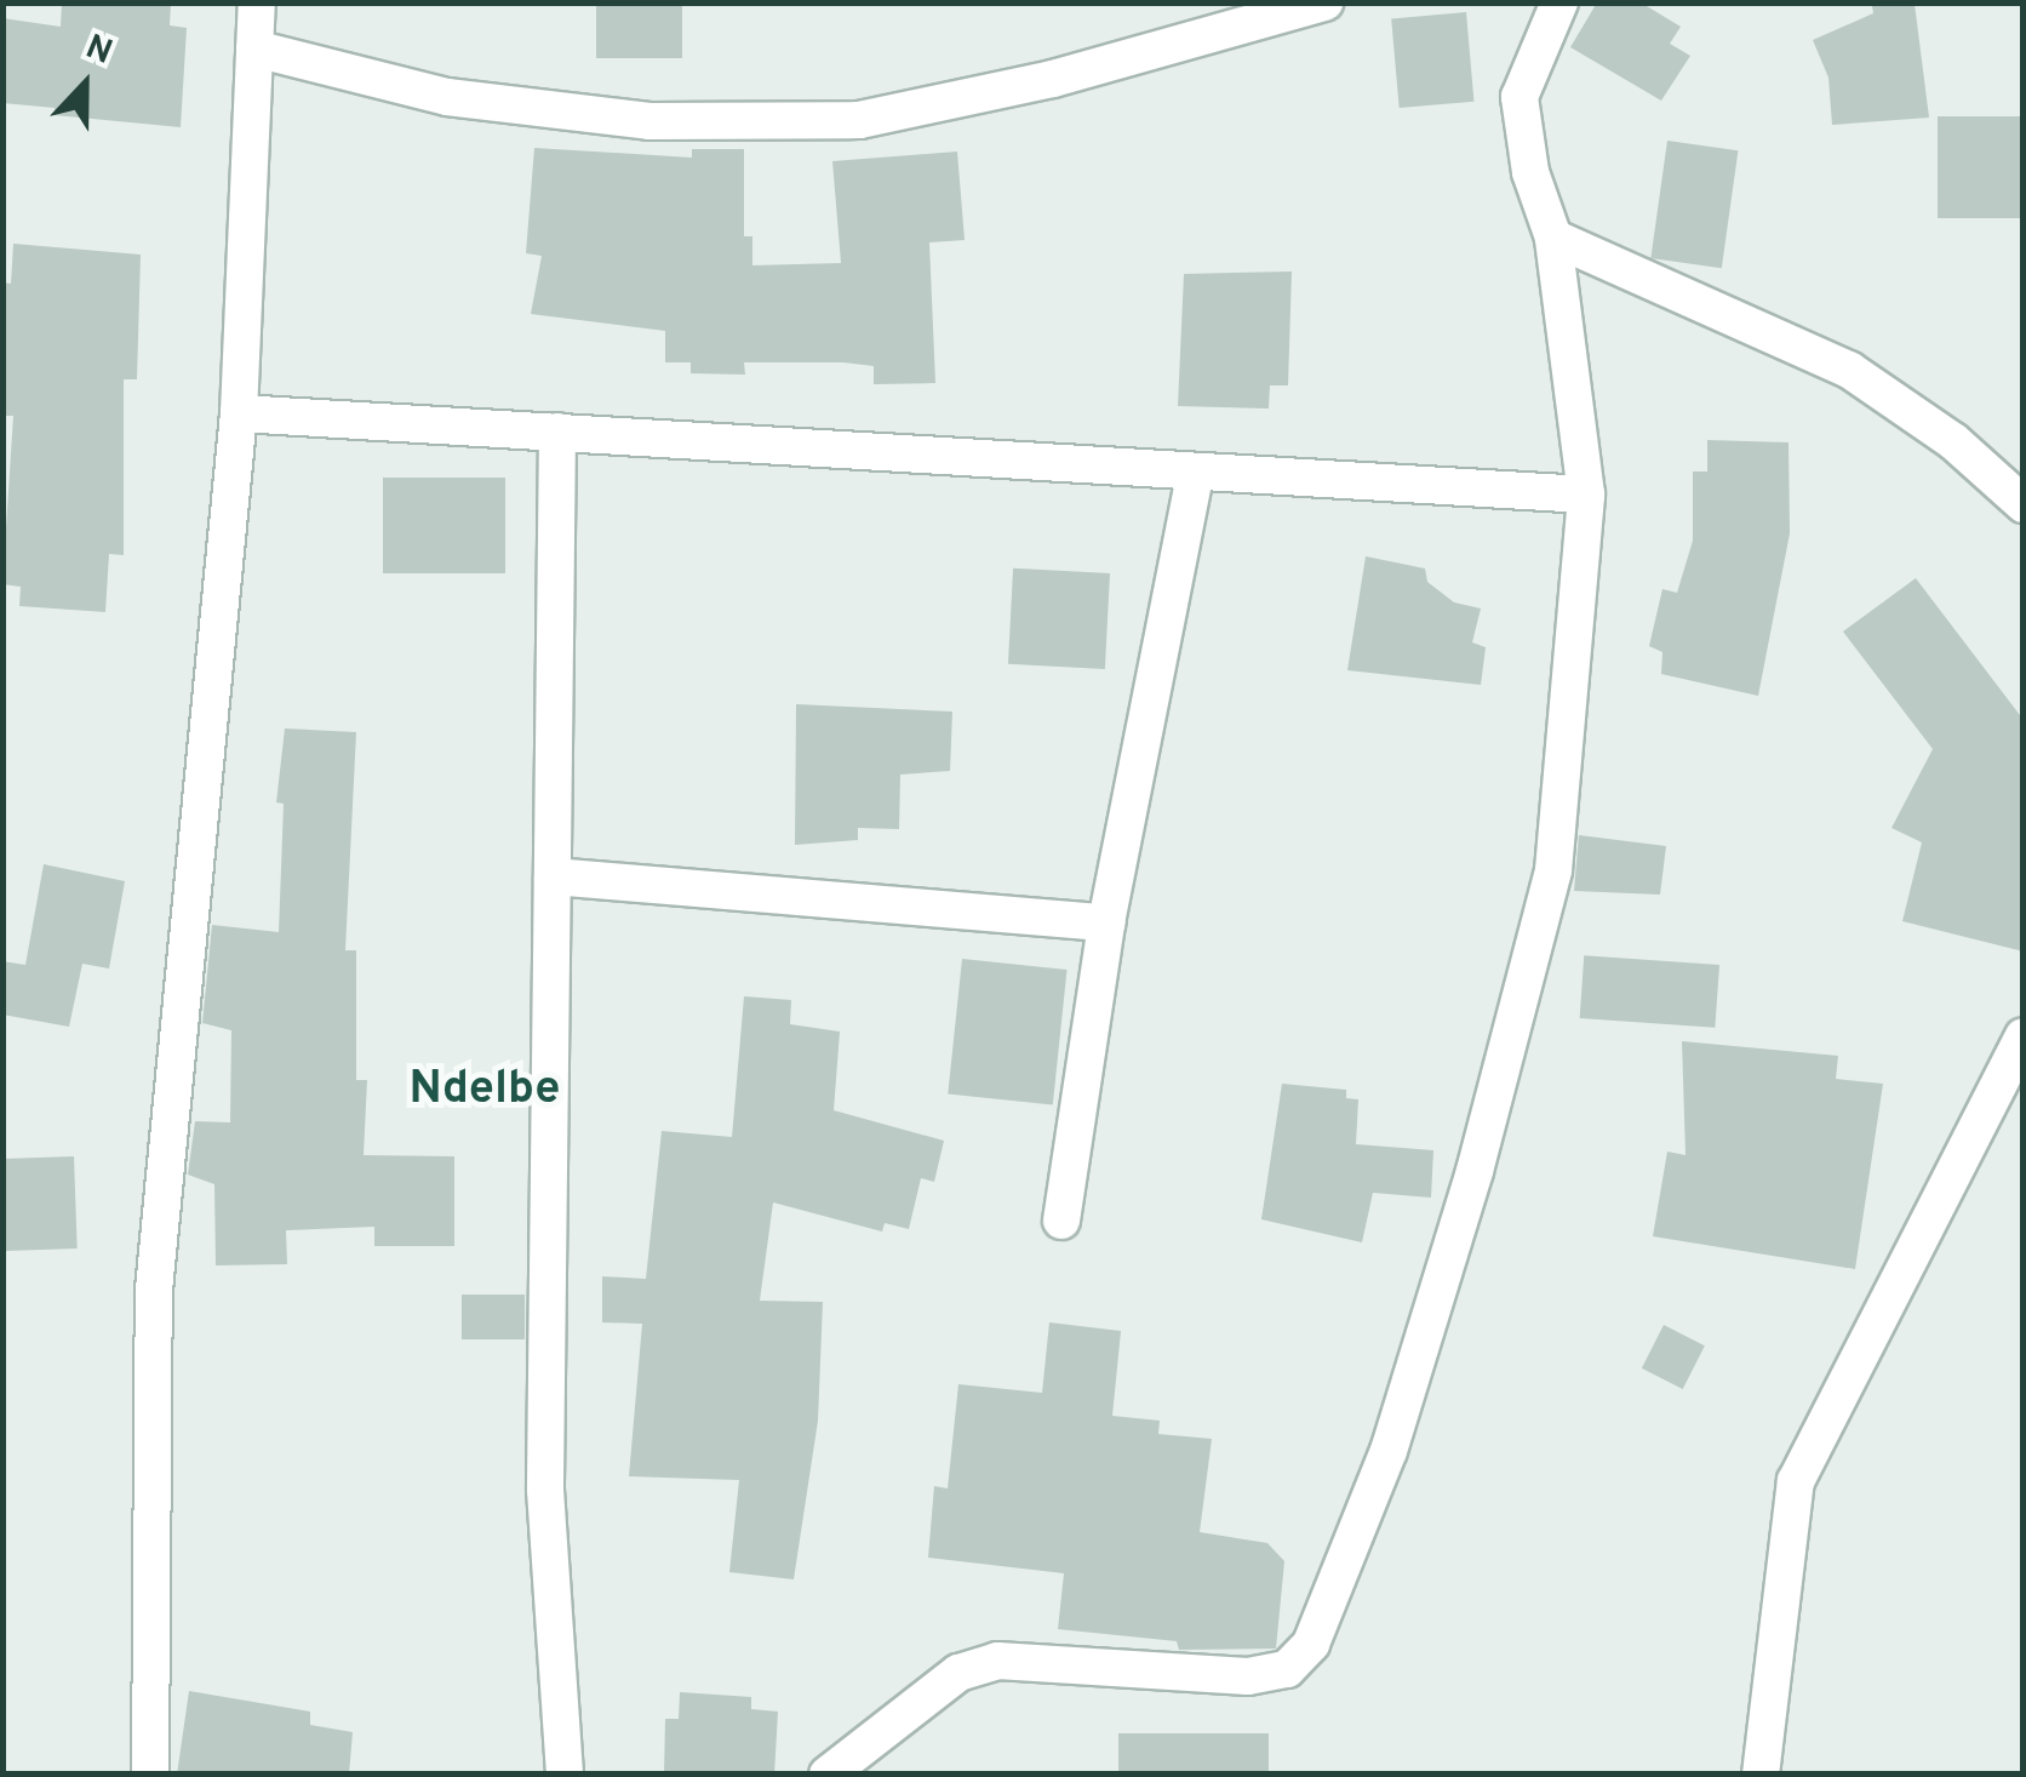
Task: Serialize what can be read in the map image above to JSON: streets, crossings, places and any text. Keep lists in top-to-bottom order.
{
  "districts": ["Ndelbe"],
  "north": "top"
}
